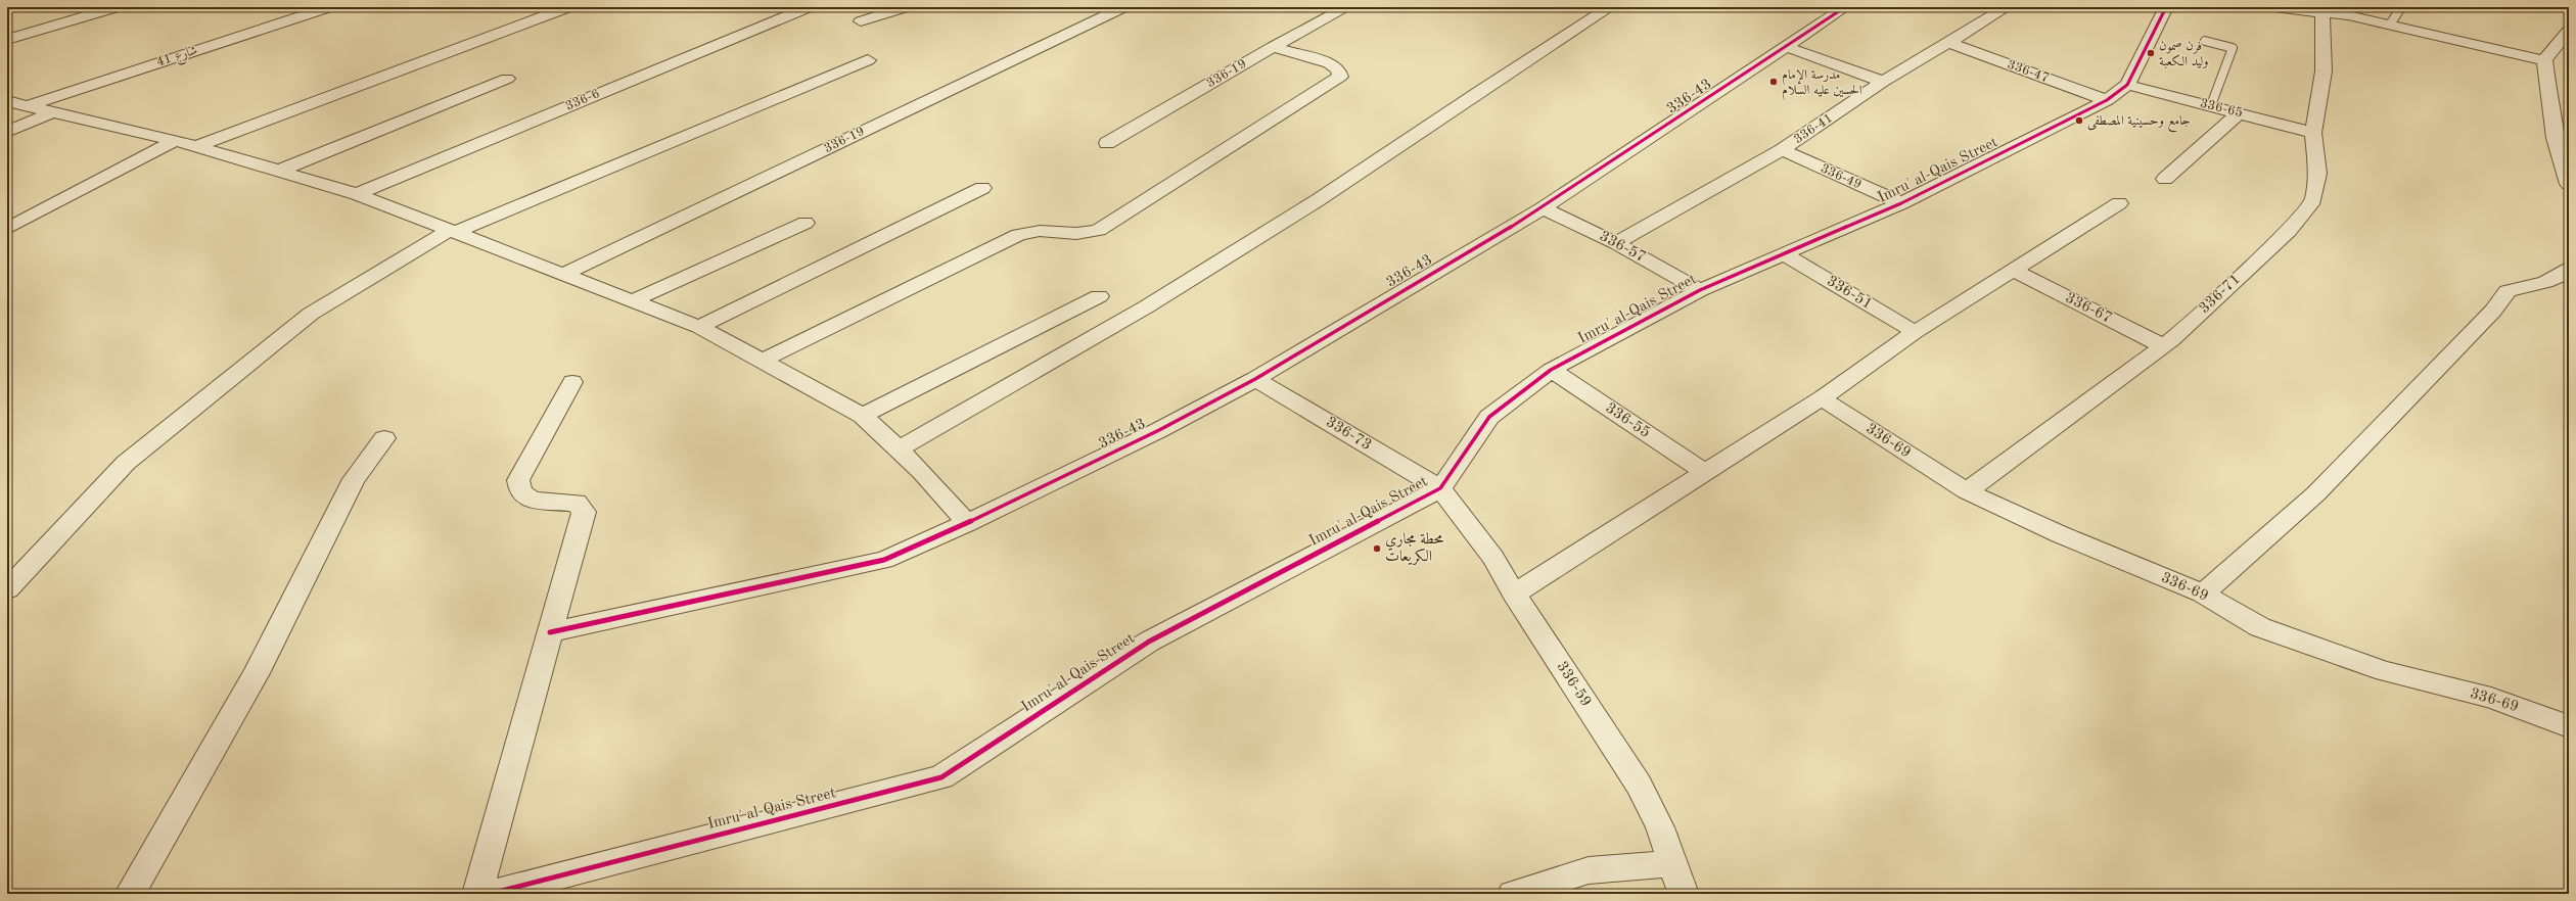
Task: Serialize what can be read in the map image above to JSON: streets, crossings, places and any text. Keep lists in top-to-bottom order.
{
  "streets": {
    "street": [
      "شارع 41",
      "336-47",
      "336-19",
      "336-43",
      "336-6",
      "336-65",
      "336-41",
      "Imruʾ al-Qais Street",
      "336-49",
      "336-57",
      "336-51",
      "336-71",
      "336-67",
      "336-55",
      "336-73",
      "336-69",
      "336-59"
    ]
  },
  "crossings": [
    ["336-47", "336-41"],
    ["336-47", "Imruʾ al-Qais Street"],
    ["336-43", "336-57"],
    ["336-43", "336-73"],
    ["336-65", "Imruʾ al-Qais Street"],
    ["336-65", "336-71"],
    ["336-41", "336-49"],
    ["336-41", "336-57"],
    ["Imruʾ al-Qais Street", "336-49"],
    ["Imruʾ al-Qais Street", "336-57"],
    ["Imruʾ al-Qais Street", "336-51"],
    ["Imruʾ al-Qais Street", "336-55"],
    ["Imruʾ al-Qais Street", "336-73"],
    ["Imruʾ al-Qais Street", "336-59"],
    ["336-71", "336-67"],
    ["336-71", "336-69"],
    ["336-73", "336-59"]
  ],
  "places": [
    "فرن صمون وليد الكعبة",
    "مدرسة الإمام الحسين عليه السلام",
    "جامع وحسينية المصطفى",
    "محطة مجاري الكريعات"
  ]
}
